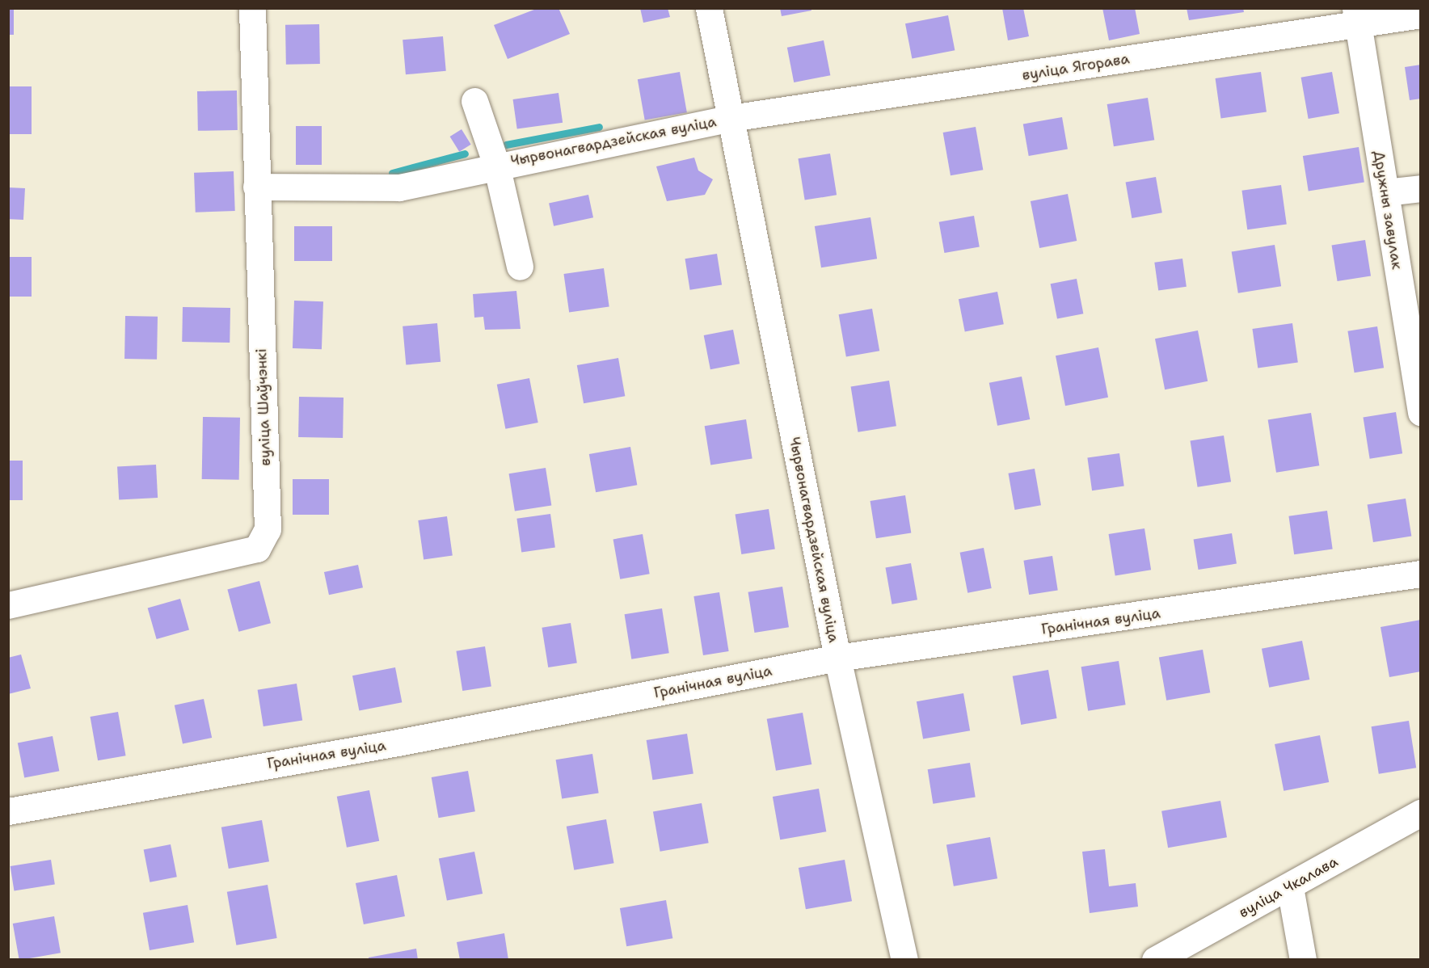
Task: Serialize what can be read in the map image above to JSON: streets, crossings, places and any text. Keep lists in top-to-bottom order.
{
  "streets": {
    "street": [
      "вуліца Ягорава",
      "Чырвонагвардзейская вуліца",
      "Дружны завулак",
      "вуліца Шаўчэнкі",
      "Гранічная вуліца",
      "вуліца Чкалава"
    ]
  },
  "crossings": [
    ["вуліца Ягорава", "Чырвонагвардзейская вуліца"],
    ["вуліца Ягорава", "Дружны завулак"],
    ["Чырвонагвардзейская вуліца", "вуліца Шаўчэнкі"],
    ["Чырвонагвардзейская вуліца", "Гранічная вуліца"]
  ]
}
